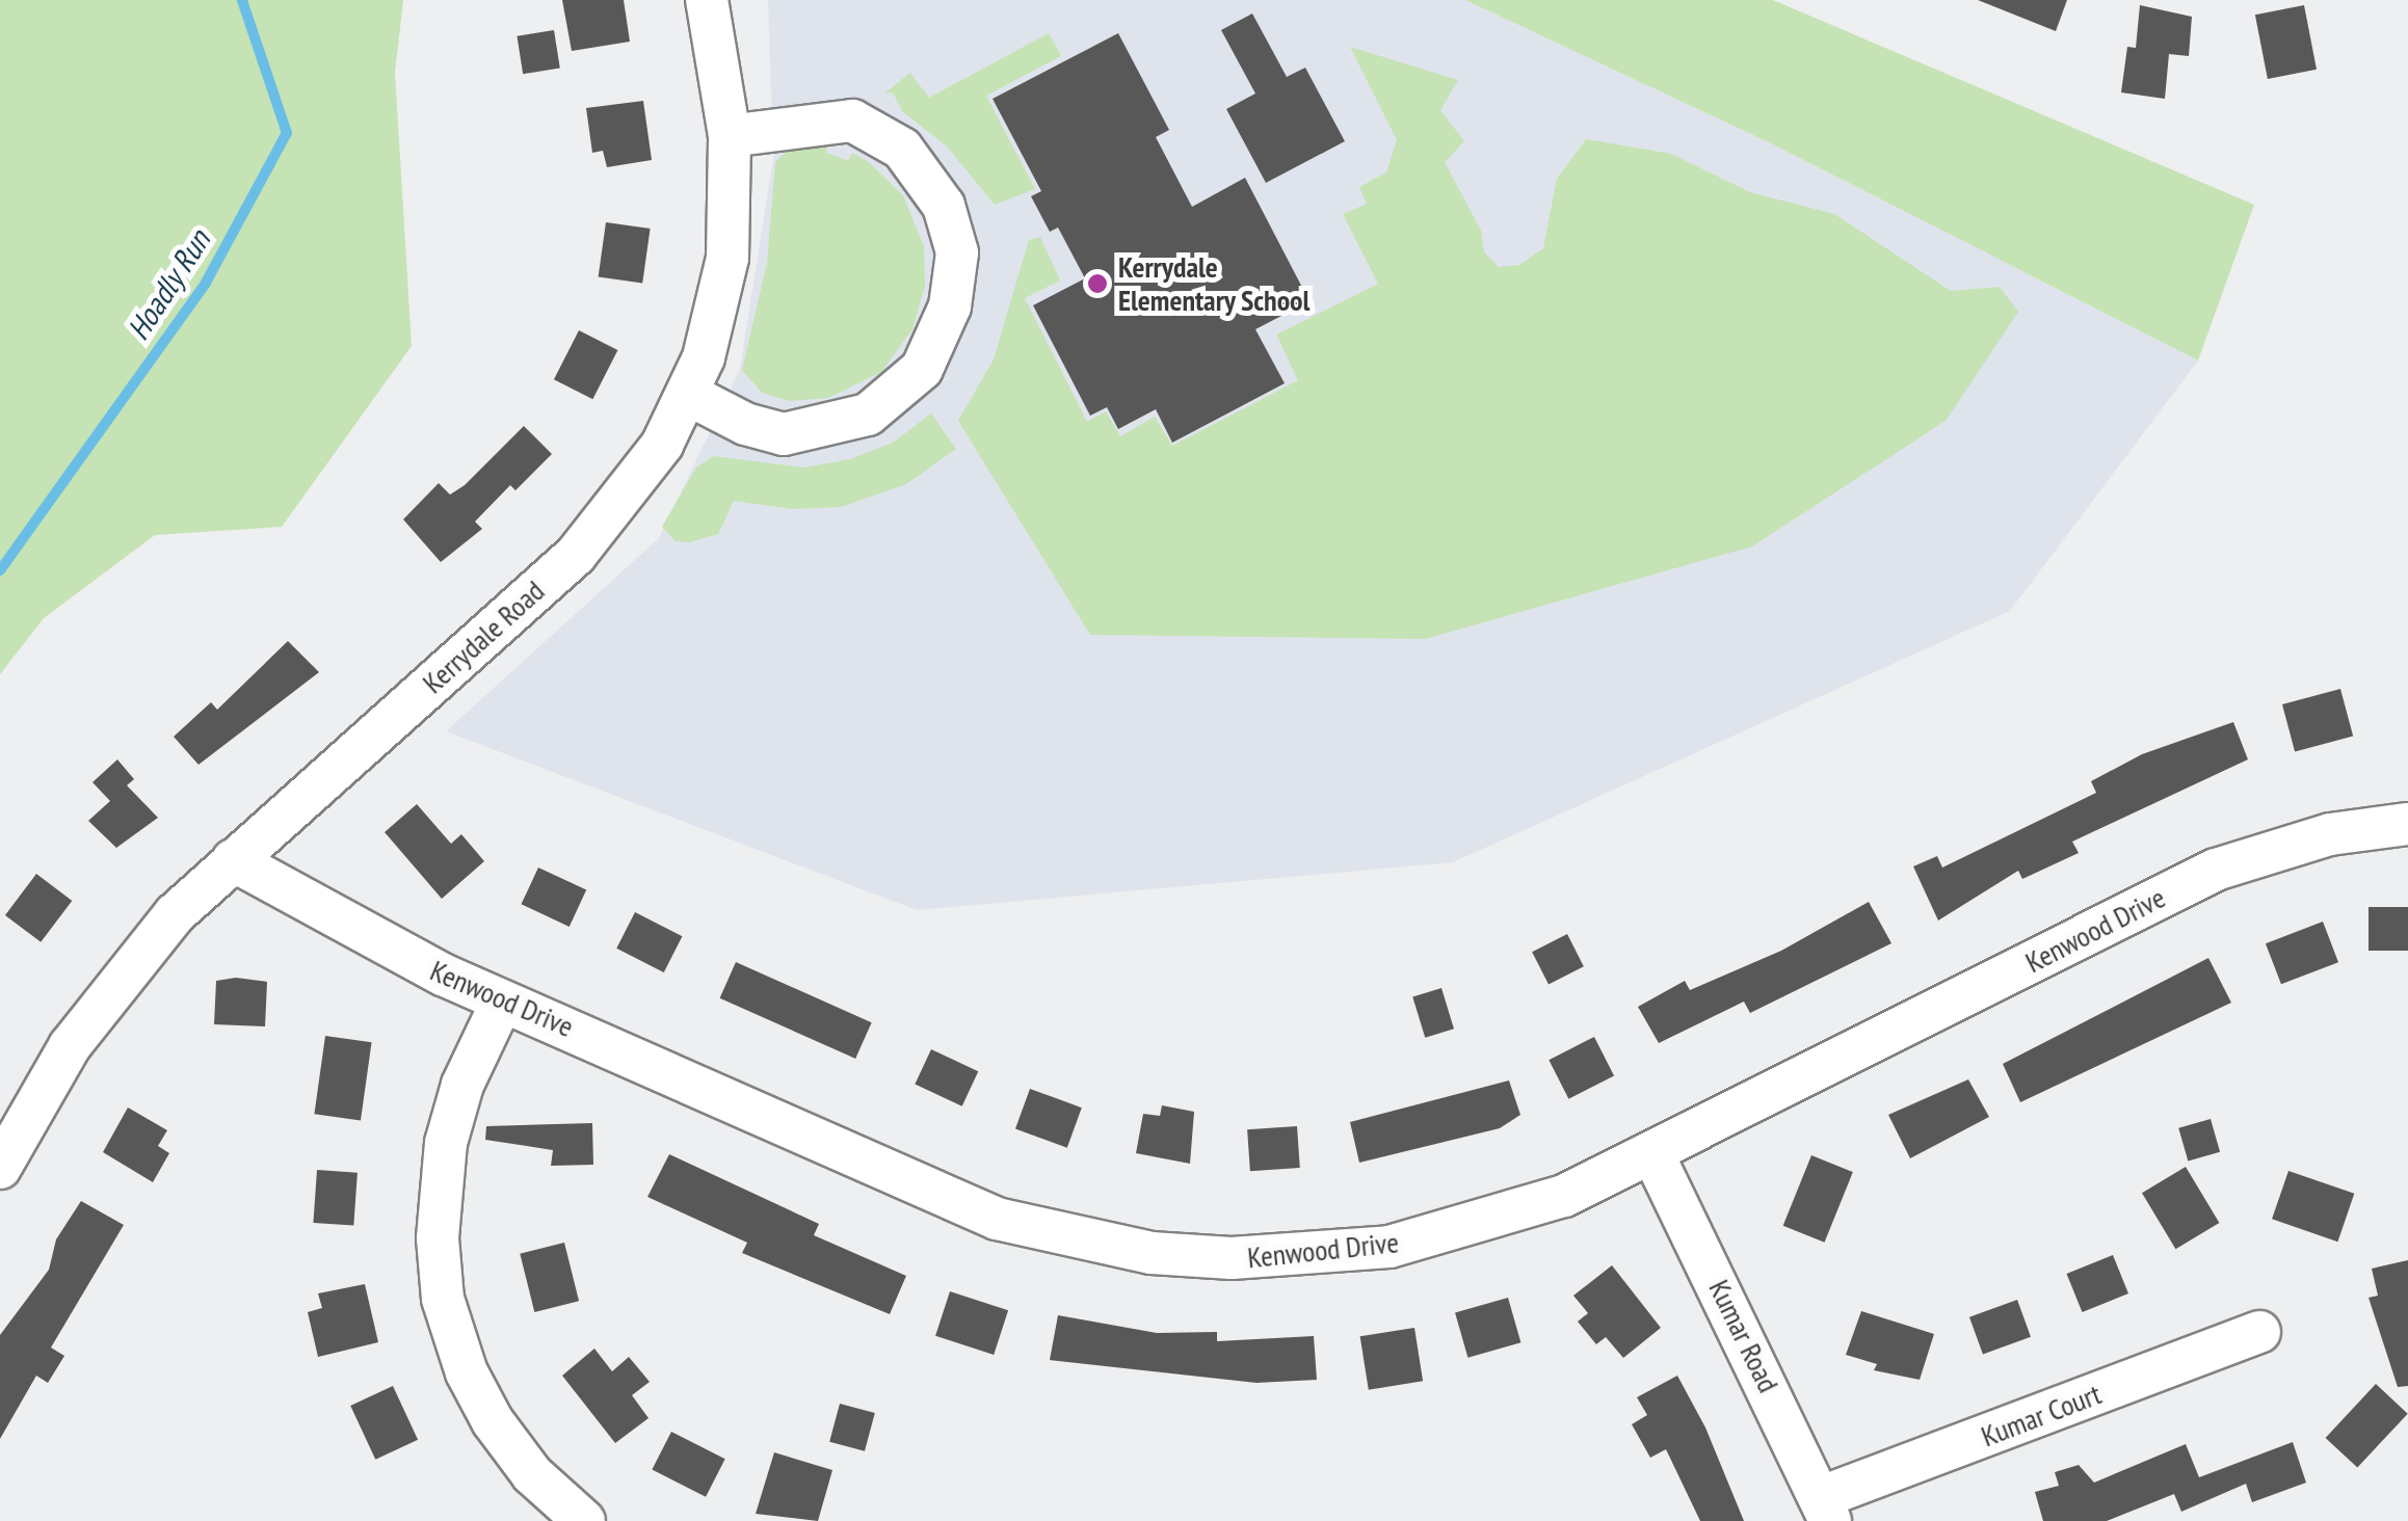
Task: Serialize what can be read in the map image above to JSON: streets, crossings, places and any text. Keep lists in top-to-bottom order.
{
  "streets": {
    "street": [
      "Kerrydale Road",
      "Kenwood Drive",
      "Kumar Road",
      "Kumar Court"
    ]
  },
  "crossings": [
    ["Kerrydale Road", "Kenwood Drive"],
    ["Kenwood Drive", "Kumar Road"],
    ["Kumar Road", "Kumar Court"]
  ],
  "water": ["Hoadly Run"],
  "places": ["Kerrydale Elementary School"]
}
